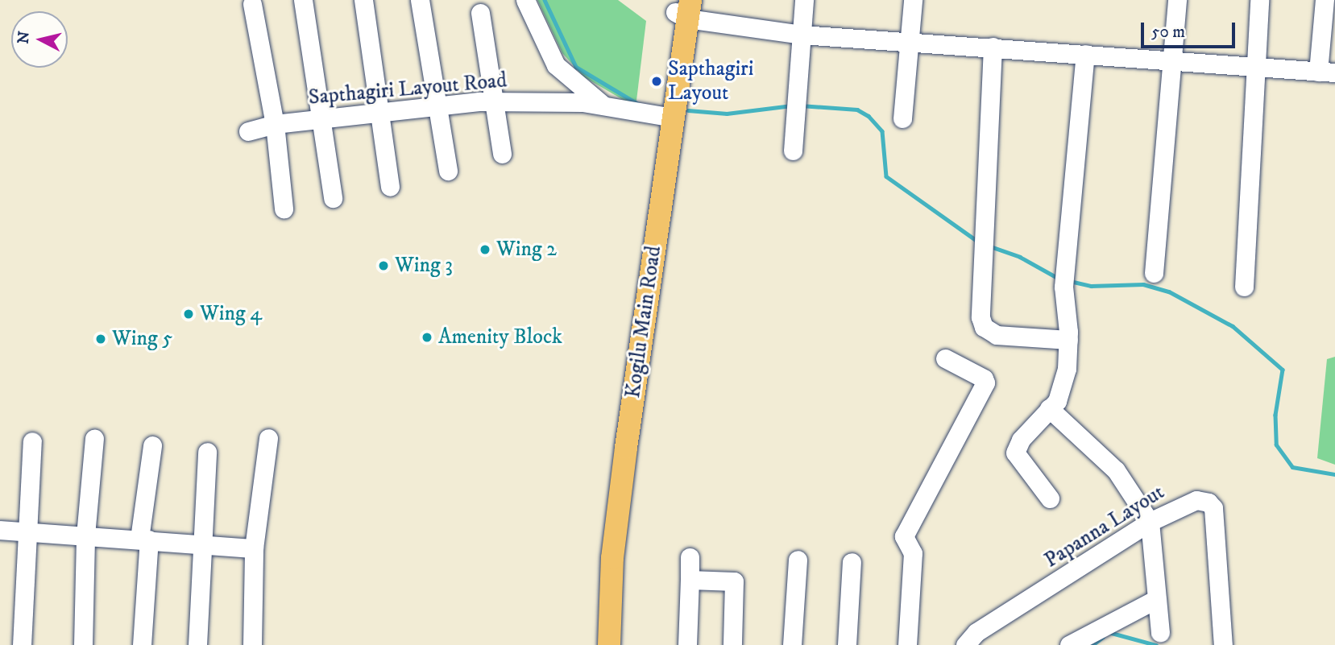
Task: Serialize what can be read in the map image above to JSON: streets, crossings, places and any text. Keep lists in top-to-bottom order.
{
  "streets": {
    "main road": ["Kogilu Main Road"],
    "street": ["Sapthagiri Layout Road", "Papanna Layout"]
  },
  "crossings": [
    ["Sapthagiri Layout Road", "Kogilu Main Road"]
  ],
  "places": [
    "Sapthagiri Layout",
    "Wing 2",
    "Wing 3",
    "Wing 4",
    "Amenity Block",
    "Wing 5"
  ],
  "scale_bar": "50 m",
  "north": "left"
}
